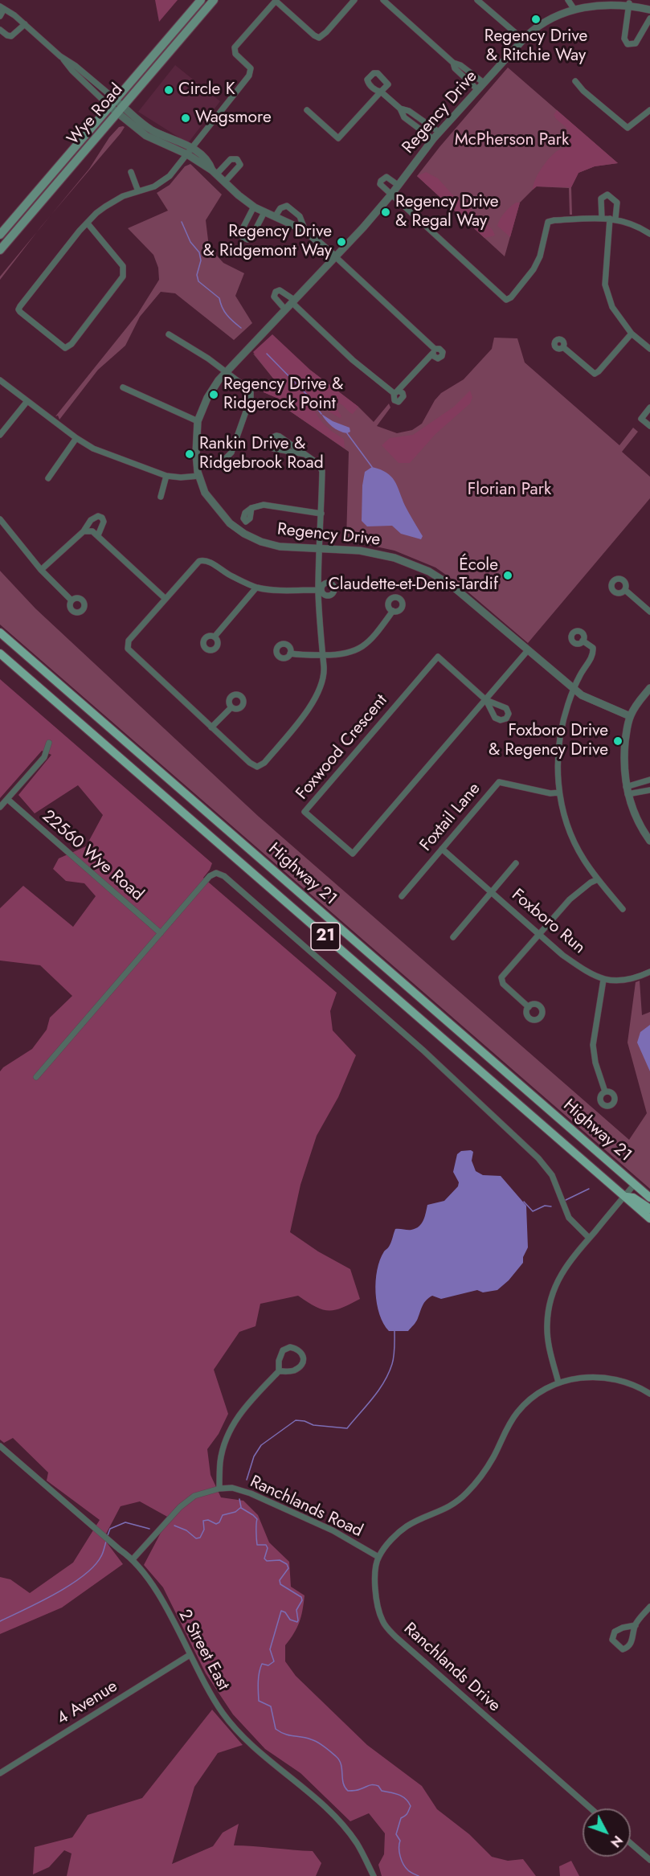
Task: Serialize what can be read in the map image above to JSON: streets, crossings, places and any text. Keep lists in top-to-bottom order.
{
  "streets": {
    "main road": ["Wye Road", "Highway 21", "21"],
    "street": [
      "Regency Drive",
      "Foxwood Crescent",
      "Foxtail Lane",
      "22560 Wye Road",
      "Foxboro Run",
      "Ranchlands Road",
      "2 Street East",
      "Ranchlands Drive",
      "4 Avenue"
    ]
  },
  "crossings": [
    ["Regency Drive", "Foxwood Crescent"],
    ["Foxtail Lane", "Foxboro Run"],
    ["Ranchlands Road", "2 Street East"],
    ["Ranchlands Road", "Ranchlands Drive"],
    ["2 Street East", "4 Avenue"]
  ],
  "parks": ["McPherson Park", "Florian Park"],
  "places": [
    "Regency Drive & Ritchie Way",
    "Circle K",
    "Wagsmore",
    "Regency Drive & Regal Way",
    "Regency Drive & Ridgemont Way",
    "Regency Drive & Ridgerock Point",
    "Rankin Drive & Ridgebrook Road",
    "École Claudette-et-Denis-Tardif",
    "Foxboro Drive & Regency Drive"
  ],
  "north": "bottom right"
}
